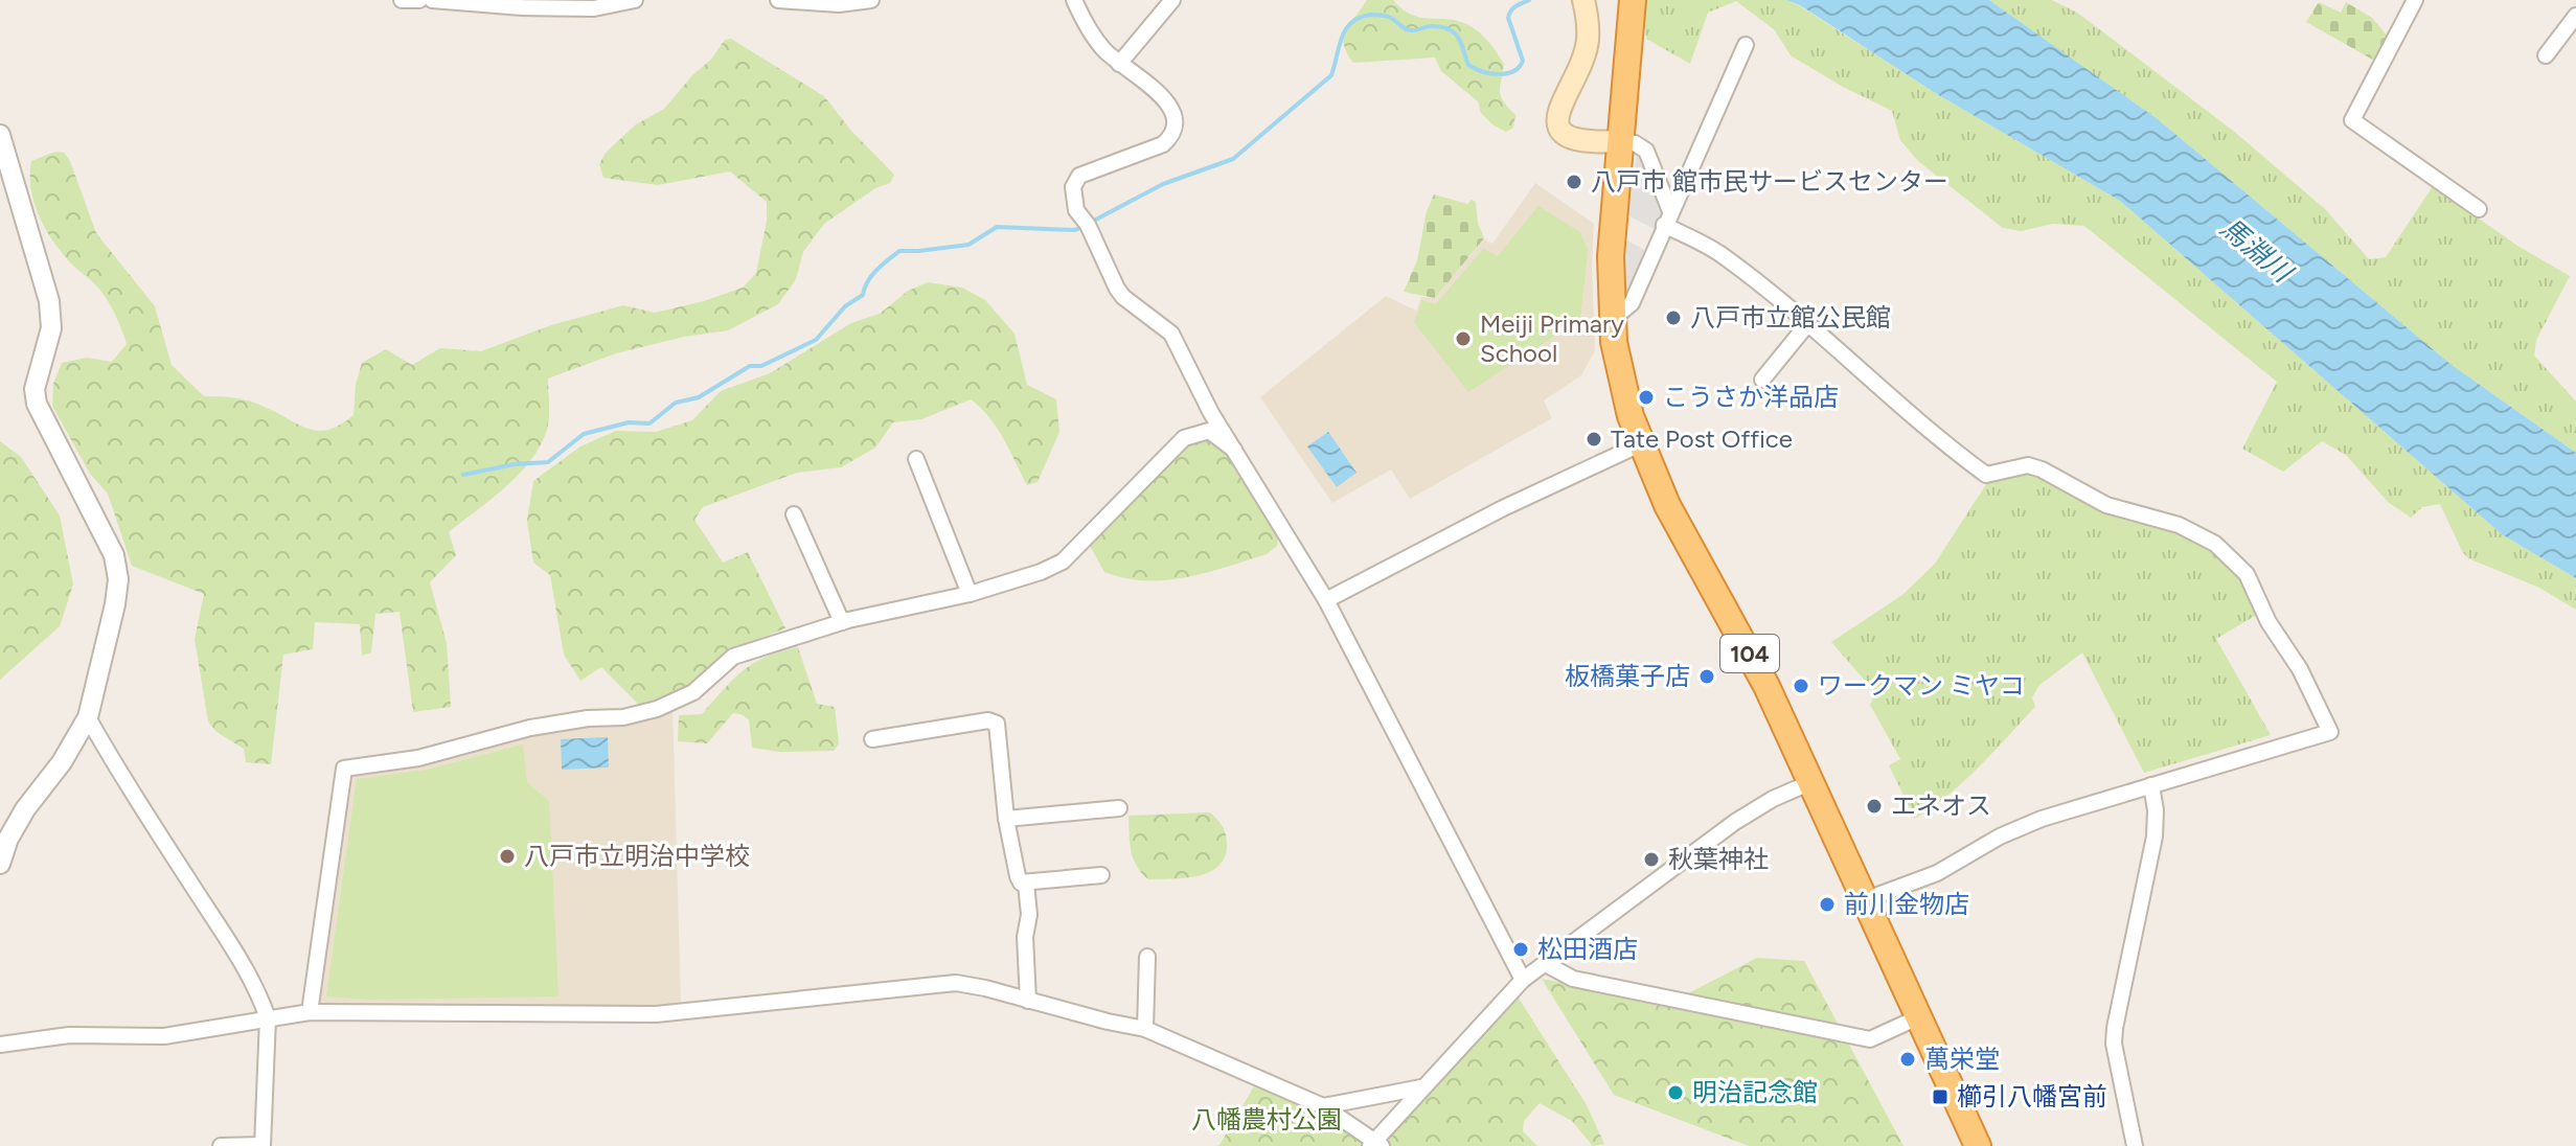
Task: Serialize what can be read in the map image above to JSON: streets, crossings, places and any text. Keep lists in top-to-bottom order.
{
  "streets": {
    "highway": ["104"]
  },
  "water": ["馬淵川"],
  "parks": ["八幡農村公園"],
  "places": {
    "other": [
      "八戸市 館市民サービスセンター",
      "八戸市立館公民館",
      "Meiji Primary School",
      "こうさか洋品店",
      "Tate Post Office",
      "板橋菓子店",
      "ワークマン ミヤコ",
      "エネオス",
      "八戸市立明治中学校",
      "秋葉神社",
      "前川金物店",
      "松田酒店",
      "萬栄堂",
      "明治記念館"
    ],
    "transit": ["櫛引八幡宮前"]
  }
}
